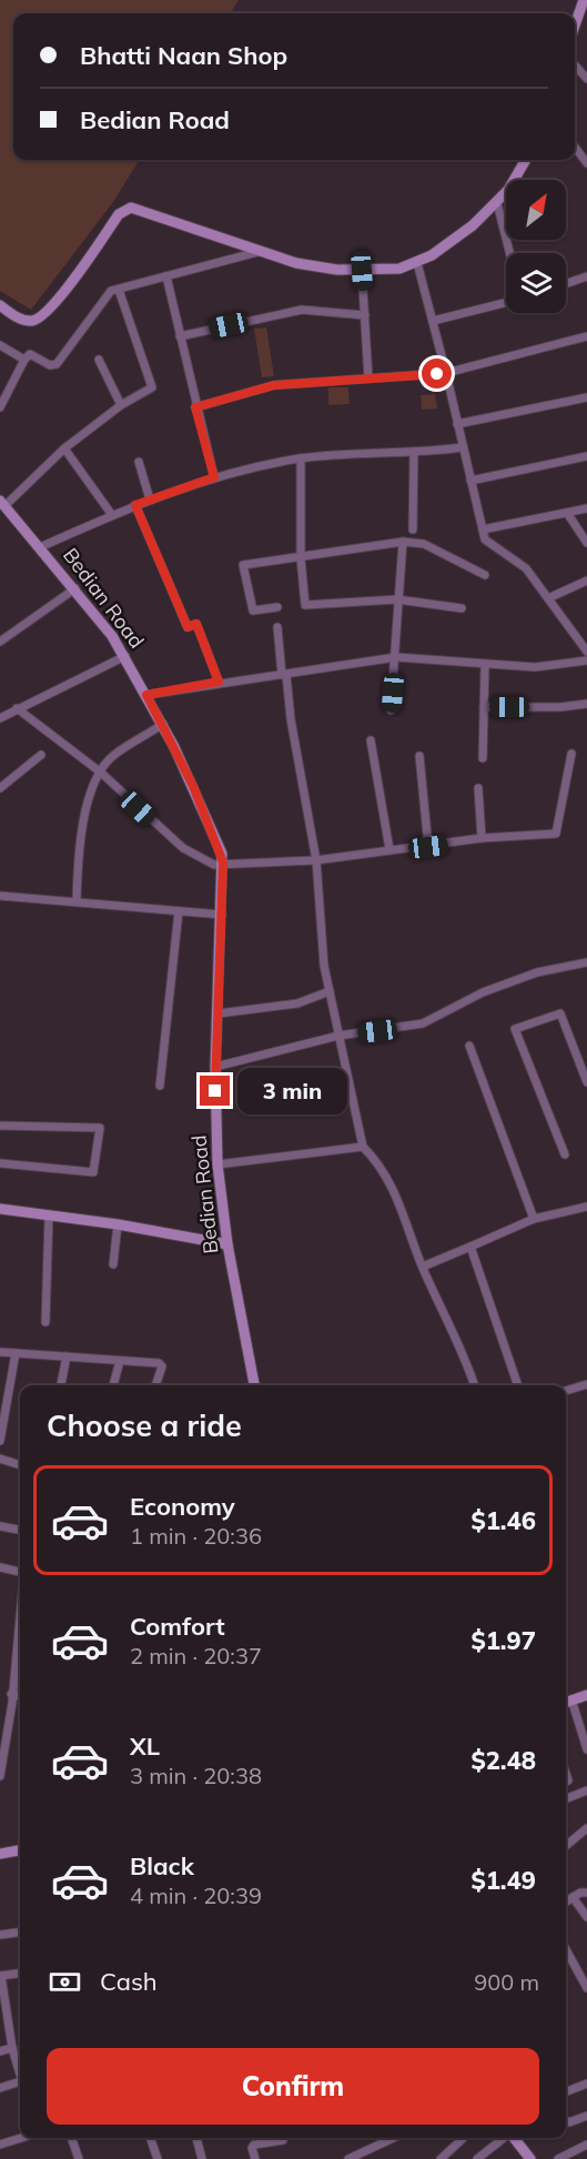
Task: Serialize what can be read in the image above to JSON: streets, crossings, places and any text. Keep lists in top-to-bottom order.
{
  "streets": {
    "main road": ["Bedian Road"]
  },
  "north": "top right",
  "page": {
    "banner": ["Bhatti Naan Shop", "Bedian Road"],
    "bubble": "3 min",
    "heading": "Choose a ride",
    "list": [
      {
        "name": "Economy",
        "note": "1 min · 20:36",
        "value": "$1.46"
      },
      {
        "name": "Comfort",
        "note": "2 min · 20:37",
        "value": "$1.97"
      },
      {
        "name": "XL",
        "note": "3 min · 20:38",
        "value": "$2.48"
      },
      {
        "name": "Black",
        "note": "4 min · 20:39",
        "value": "$1.49"
      }
    ],
    "pay": ["Cash", "900 m"],
    "buttons": "Confirm"
  }
}
